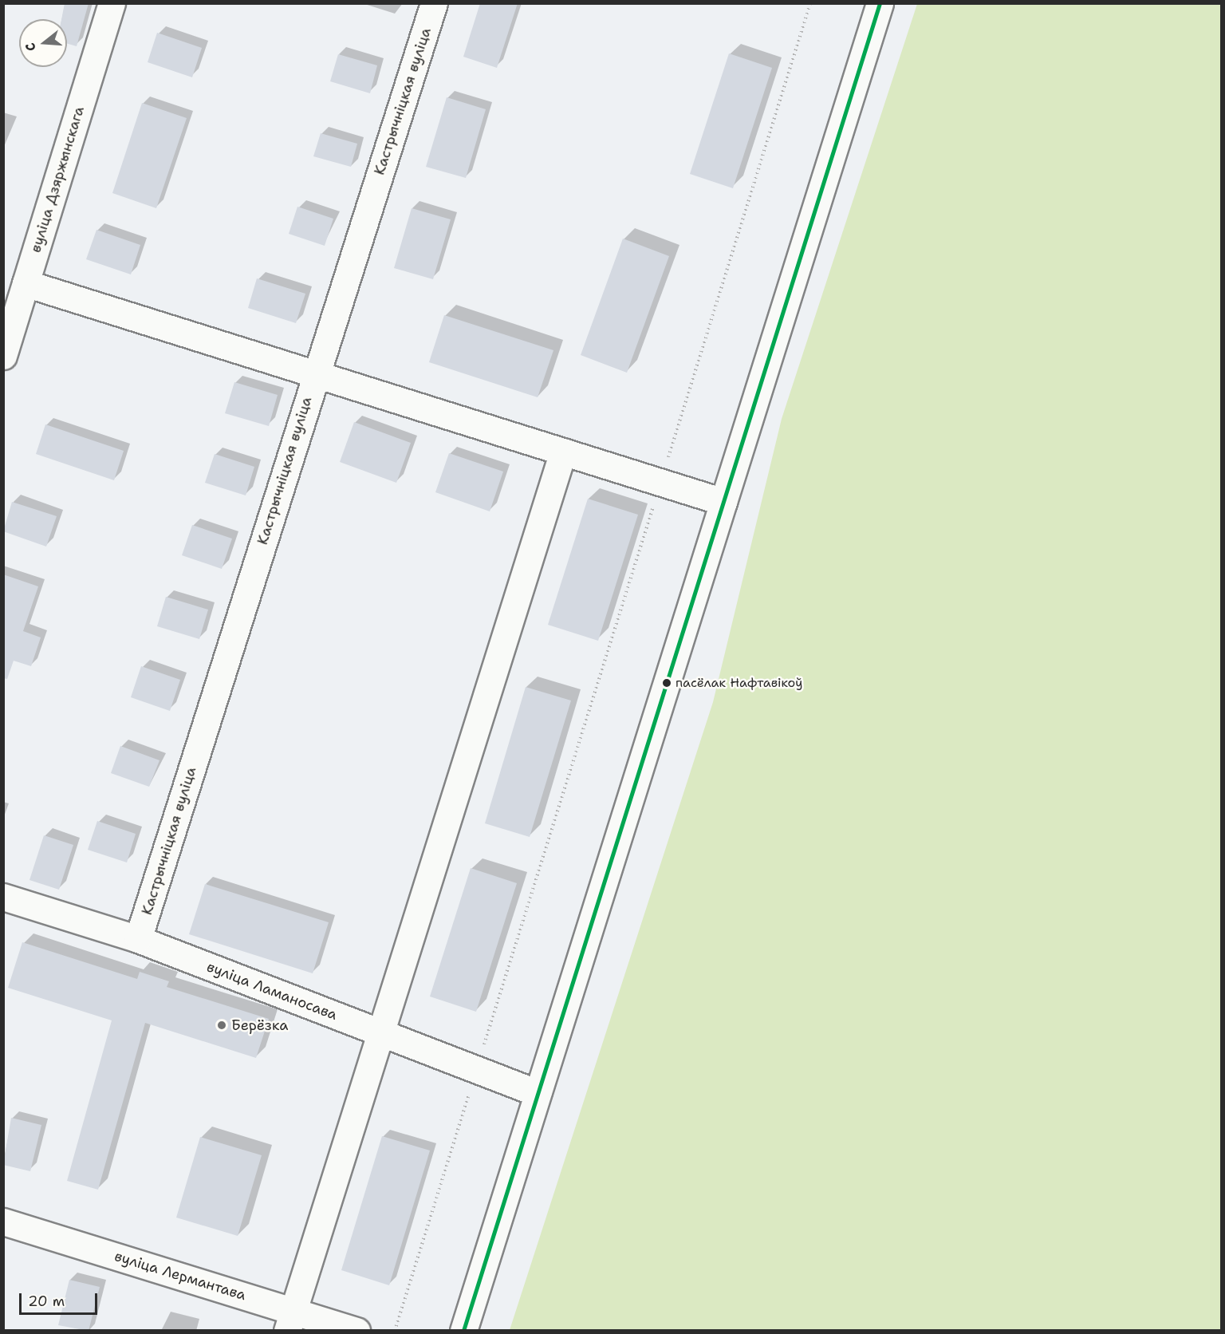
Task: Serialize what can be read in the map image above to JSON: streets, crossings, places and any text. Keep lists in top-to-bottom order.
{
  "streets": {
    "street": [
      "Кастрычніцкая вуліца",
      "вуліца Дзяржынскага",
      "вуліца Ламаносава",
      "вуліца Лермантава"
    ]
  },
  "crossings": [
    ["Кастрычніцкая вуліца", "вуліца Ламаносава"]
  ],
  "places": ["пасёлак Нафтавікоў", "Берёзка"],
  "scale_bar": "20 m",
  "north": "left"
}
